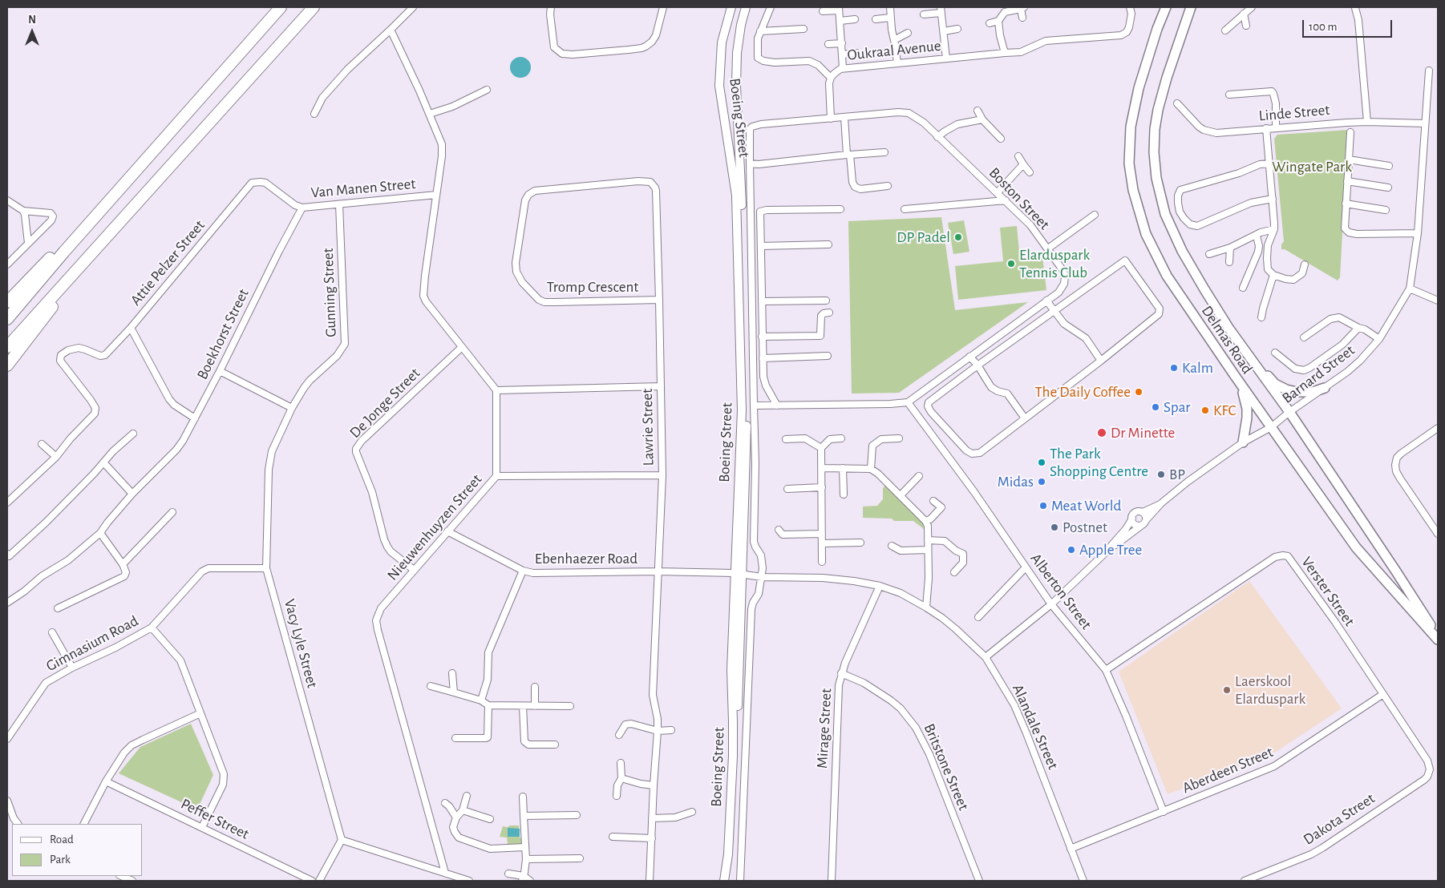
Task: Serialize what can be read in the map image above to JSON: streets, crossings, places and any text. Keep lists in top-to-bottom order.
{
  "streets": {
    "main road": ["Boeing Street", "Delmas Road"],
    "street": [
      "Oukraal Avenue",
      "Linde Street",
      "Van Manen Street",
      "Boston Street",
      "Attie Pelzer Street",
      "Tromp Crescent",
      "Gunning Street",
      "Boekhorst Street",
      "Barnard Street",
      "De Jonge Street",
      "Lawrie Street",
      "Nieuwenhuyzen Street",
      "Ebenhaezer Road",
      "Alberton Street",
      "Verster Street",
      "Gimnasium Road",
      "Vacy Lyle Street",
      "Alandale Street",
      "Mirage Street",
      "Britstone Street",
      "Aberdeen Street",
      "Peffer Street",
      "Dakota Street"
    ]
  },
  "crossings": [
    ["Oukraal Avenue", "Boston Street"],
    ["Linde Street", "Barnard Street"],
    ["Boeing Street", "Boston Street"],
    ["Boeing Street", "Ebenhaezer Road"],
    ["Boeing Street", "Alandale Street"],
    ["Van Manen Street", "Attie Pelzer Street"],
    ["Van Manen Street", "Gunning Street"],
    ["Van Manen Street", "Boekhorst Street"],
    ["Boston Street", "Alberton Street"],
    ["Tromp Crescent", "Lawrie Street"],
    ["Gunning Street", "Vacy Lyle Street"],
    ["Delmas Road", "Barnard Street"],
    ["Barnard Street", "Alberton Street"],
    ["Barnard Street", "Alandale Street"],
    ["De Jonge Street", "Nieuwenhuyzen Street"],
    ["Lawrie Street", "Ebenhaezer Road"],
    ["Nieuwenhuyzen Street", "Ebenhaezer Road"],
    ["Ebenhaezer Road", "Alandale Street"],
    ["Alberton Street", "Verster Street"],
    ["Alberton Street", "Aberdeen Street"],
    ["Verster Street", "Aberdeen Street"],
    ["Verster Street", "Dakota Street"],
    ["Gimnasium Road", "Vacy Lyle Street"],
    ["Alandale Street", "Mirage Street"],
    ["Alandale Street", "Aberdeen Street"],
    ["Mirage Street", "Britstone Street"]
  ],
  "parks": ["Wingate Park"],
  "places": [
    "DP Padel",
    "Elarduspark Tennis Club",
    "Kalm",
    "The Daily Coffee",
    "Spar",
    "KFC",
    "Dr Minette",
    "The Park Shopping Centre",
    "BP",
    "Midas",
    "Meat World",
    "Postnet",
    "Apple Tree",
    "Laerskool Elarduspark"
  ],
  "legend": ["Road", "Park"],
  "scale_bar": "100 m",
  "north": "top"
}
